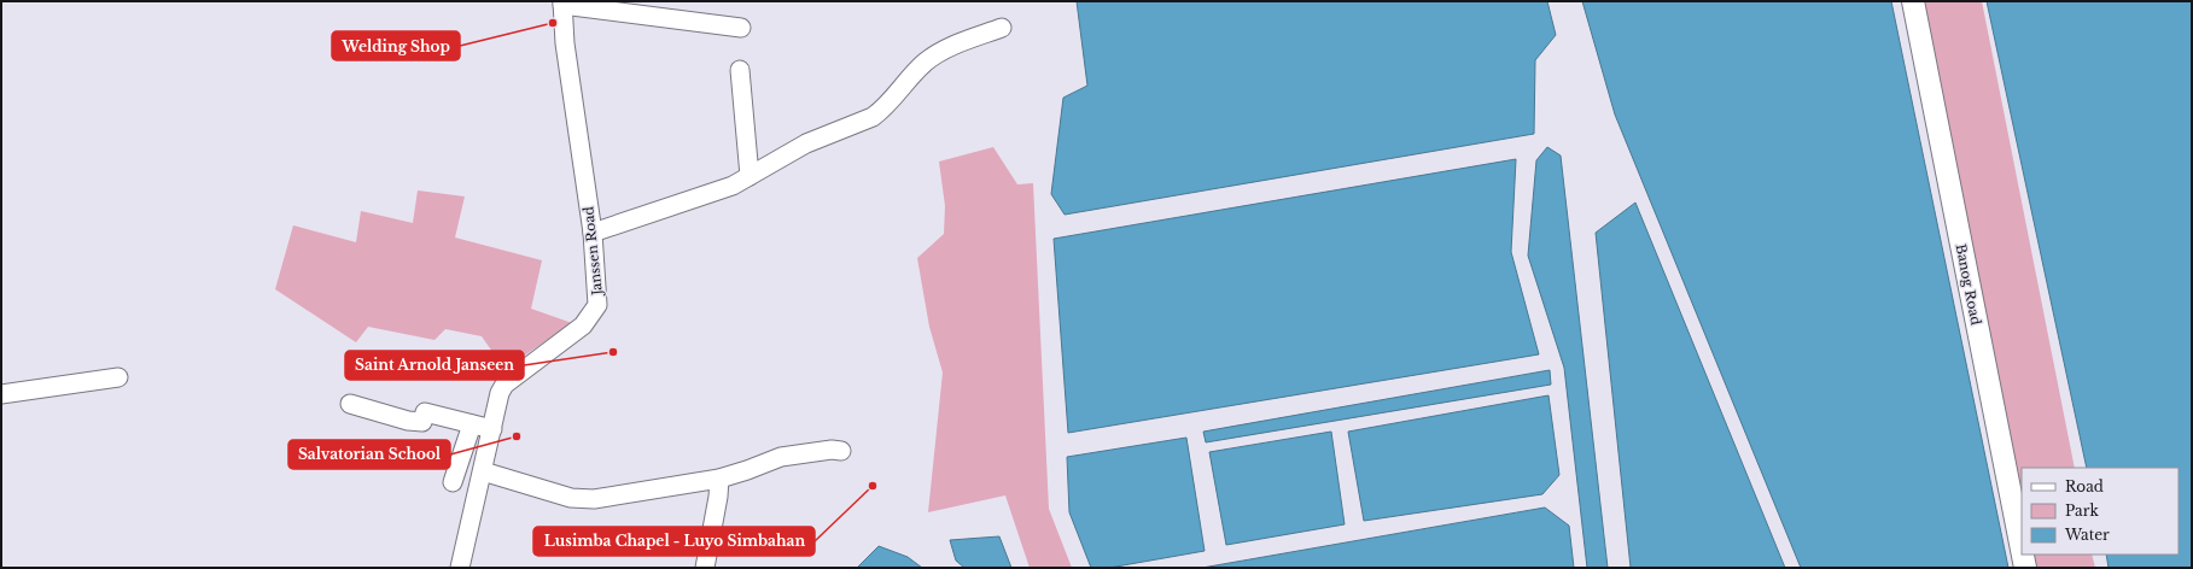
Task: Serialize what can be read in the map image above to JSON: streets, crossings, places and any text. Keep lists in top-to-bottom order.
{
  "streets": {
    "street": ["Janssen Road", "Banog Road"]
  },
  "places": [
    "Welding Shop",
    "Saint Arnold Janseen",
    "Salvatorian School",
    "Lusimba Chapel - Luyo Simbahan"
  ],
  "legend": ["Road", "Park", "Water"]
}
